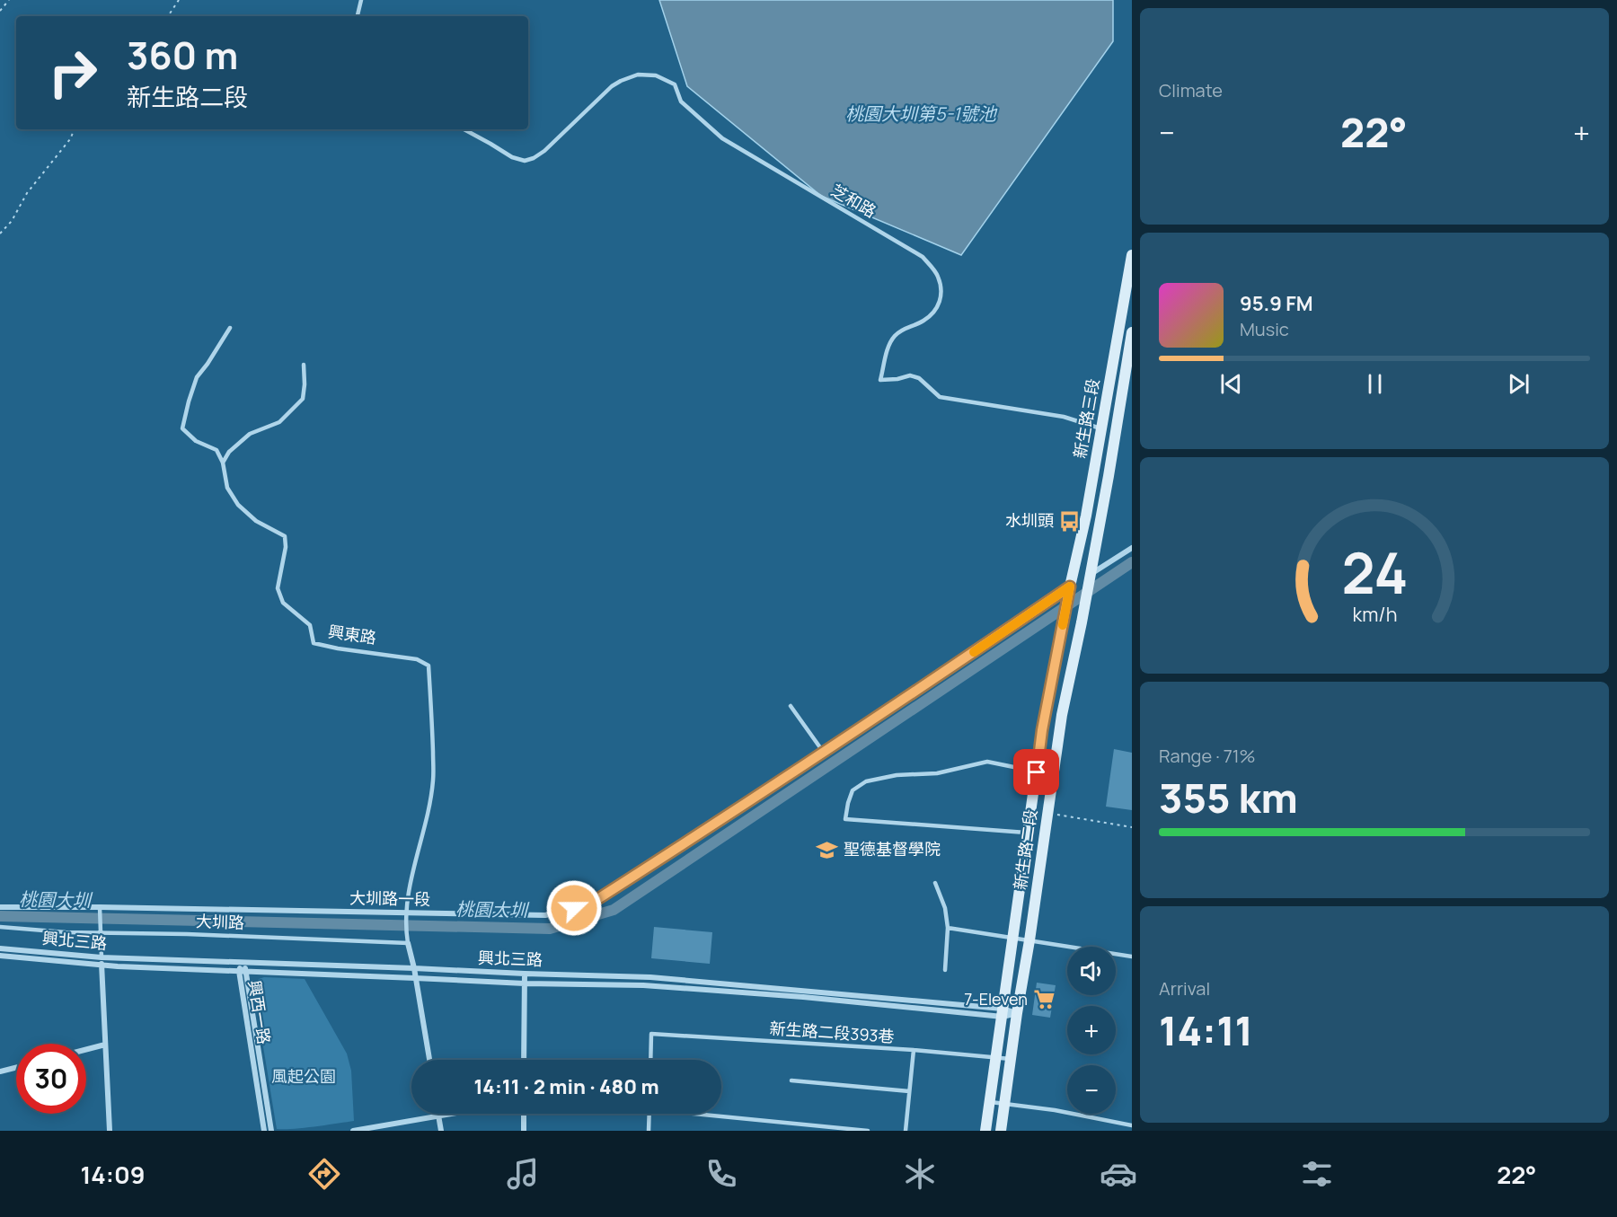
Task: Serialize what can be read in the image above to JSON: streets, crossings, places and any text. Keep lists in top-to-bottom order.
{
  "streets": {
    "main road": ["新生路三段", "新生路二段"],
    "street": ["大圳路一段", "興北三路", "興西一路"],
    "lane": [
      "芝和路",
      "興東路",
      "大圳路",
      "新生路二段393巷"
    ]
  },
  "crossings": [
    ["芝和路", "新生路三段"],
    ["新生路三段", "新生路二段"],
    ["新生路三段", "大圳路一段"],
    ["興東路", "大圳路一段"],
    ["新生路二段", "大圳路一段"],
    ["新生路二段", "興北三路"],
    ["新生路二段", "新生路二段393巷"],
    ["興北三路", "興西一路"]
  ],
  "water": ["桃園大圳第5-1號池", "桃園大圳"],
  "parks": ["風起公園"],
  "places": {
    "bus stop": ["水圳頭"],
    "school or university": ["聖德基督學院"],
    "supermarket": ["7-Eleven"]
  },
  "page": {
    "tile": [
      "Climate",
      ["Range · 71%", "355 km"],
      ["Arrival", "14:11"]
    ],
    "turn": ["360 m", "新生路二段"],
    "heat": ["−", "22°", "+"],
    "song": ["95.9 FM", "Music"],
    "map_buttons": ["+", "−"],
    "limit": "30",
    "trip": "14:11 · 2 min · 480 m",
    "tabs": ["14:09", "22°"],
    "gauge": ["24", "km/h"]
  }
}
